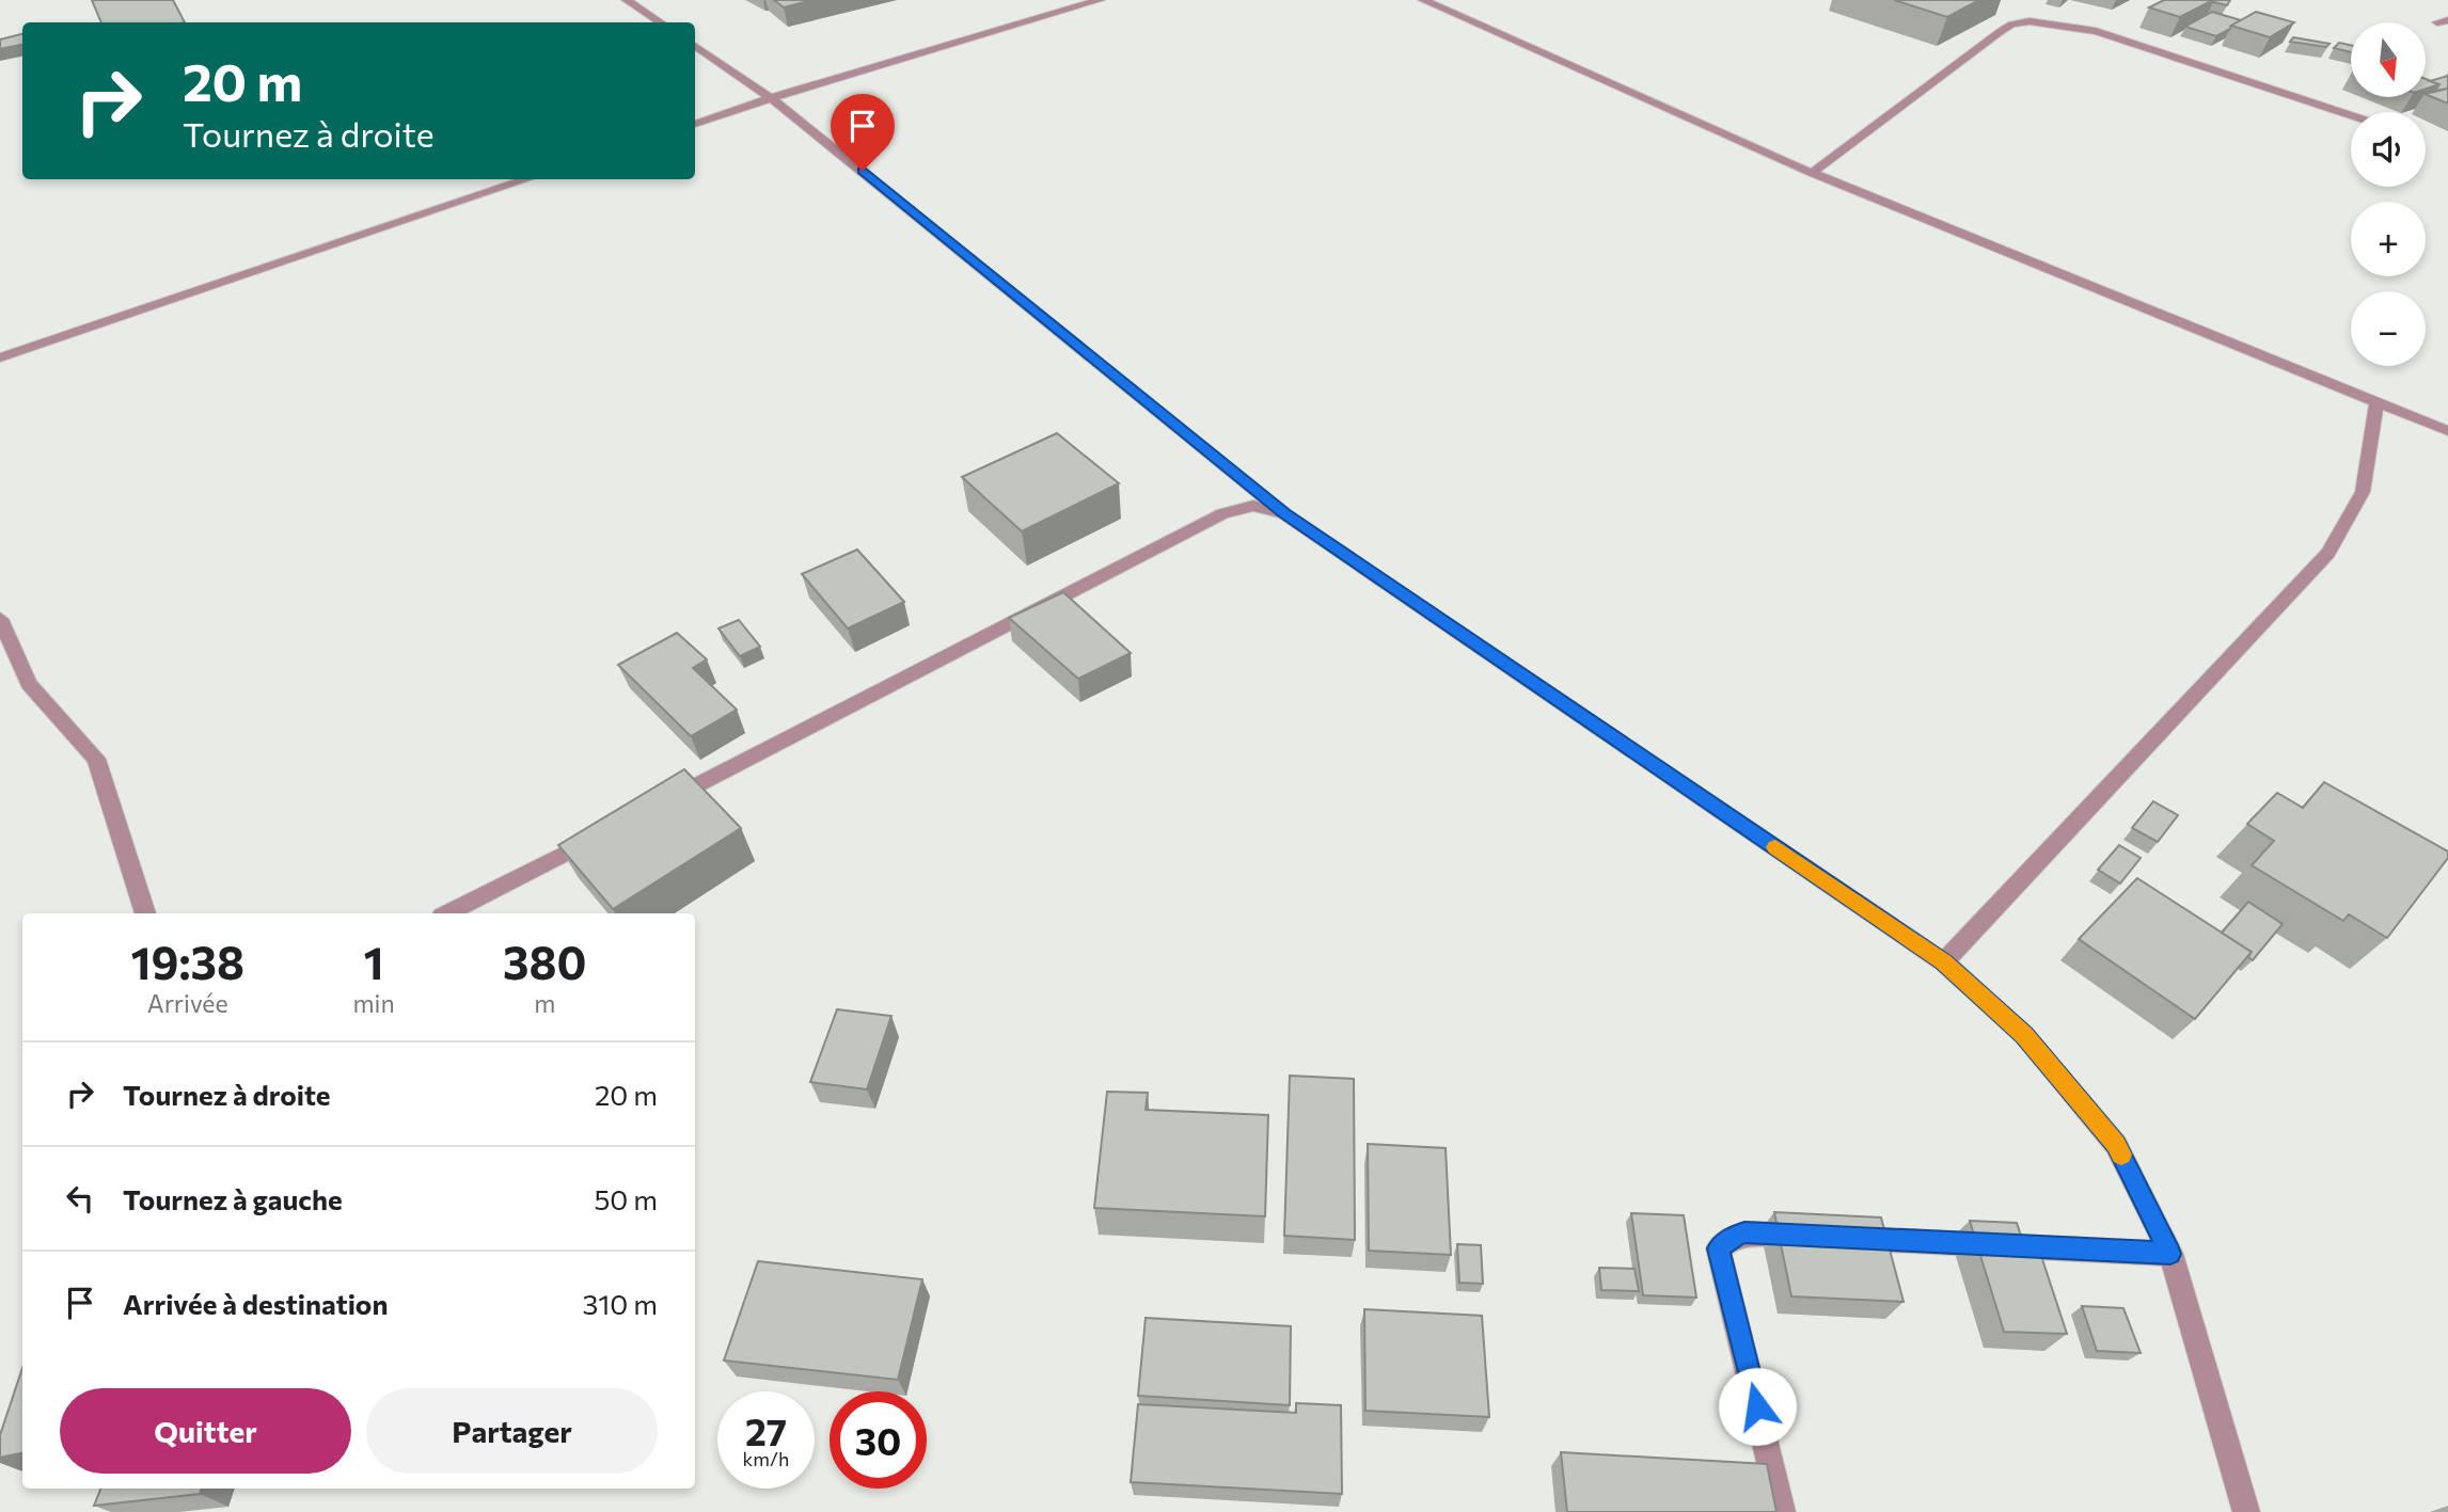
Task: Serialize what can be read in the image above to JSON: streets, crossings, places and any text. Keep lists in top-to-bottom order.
{
  "north": "bottom",
  "page": {
    "map_buttons": ["+", "−"],
    "turn": ["20 m", "Tournez à droite"],
    "eta": [
      "19:38",
      "Arrivée",
      "1",
      "min",
      "380",
      "m"
    ],
    "list": [
      {
        "name": "Tournez à droite",
        "value": "20 m"
      },
      {
        "name": "Tournez à gauche",
        "value": "50 m"
      },
      {
        "name": "Arrivée à destination",
        "value": "310 m"
      }
    ],
    "buttons": ["Quitter", "Partager"],
    "speed": "27 km/h",
    "limit": "30"
  }
}
